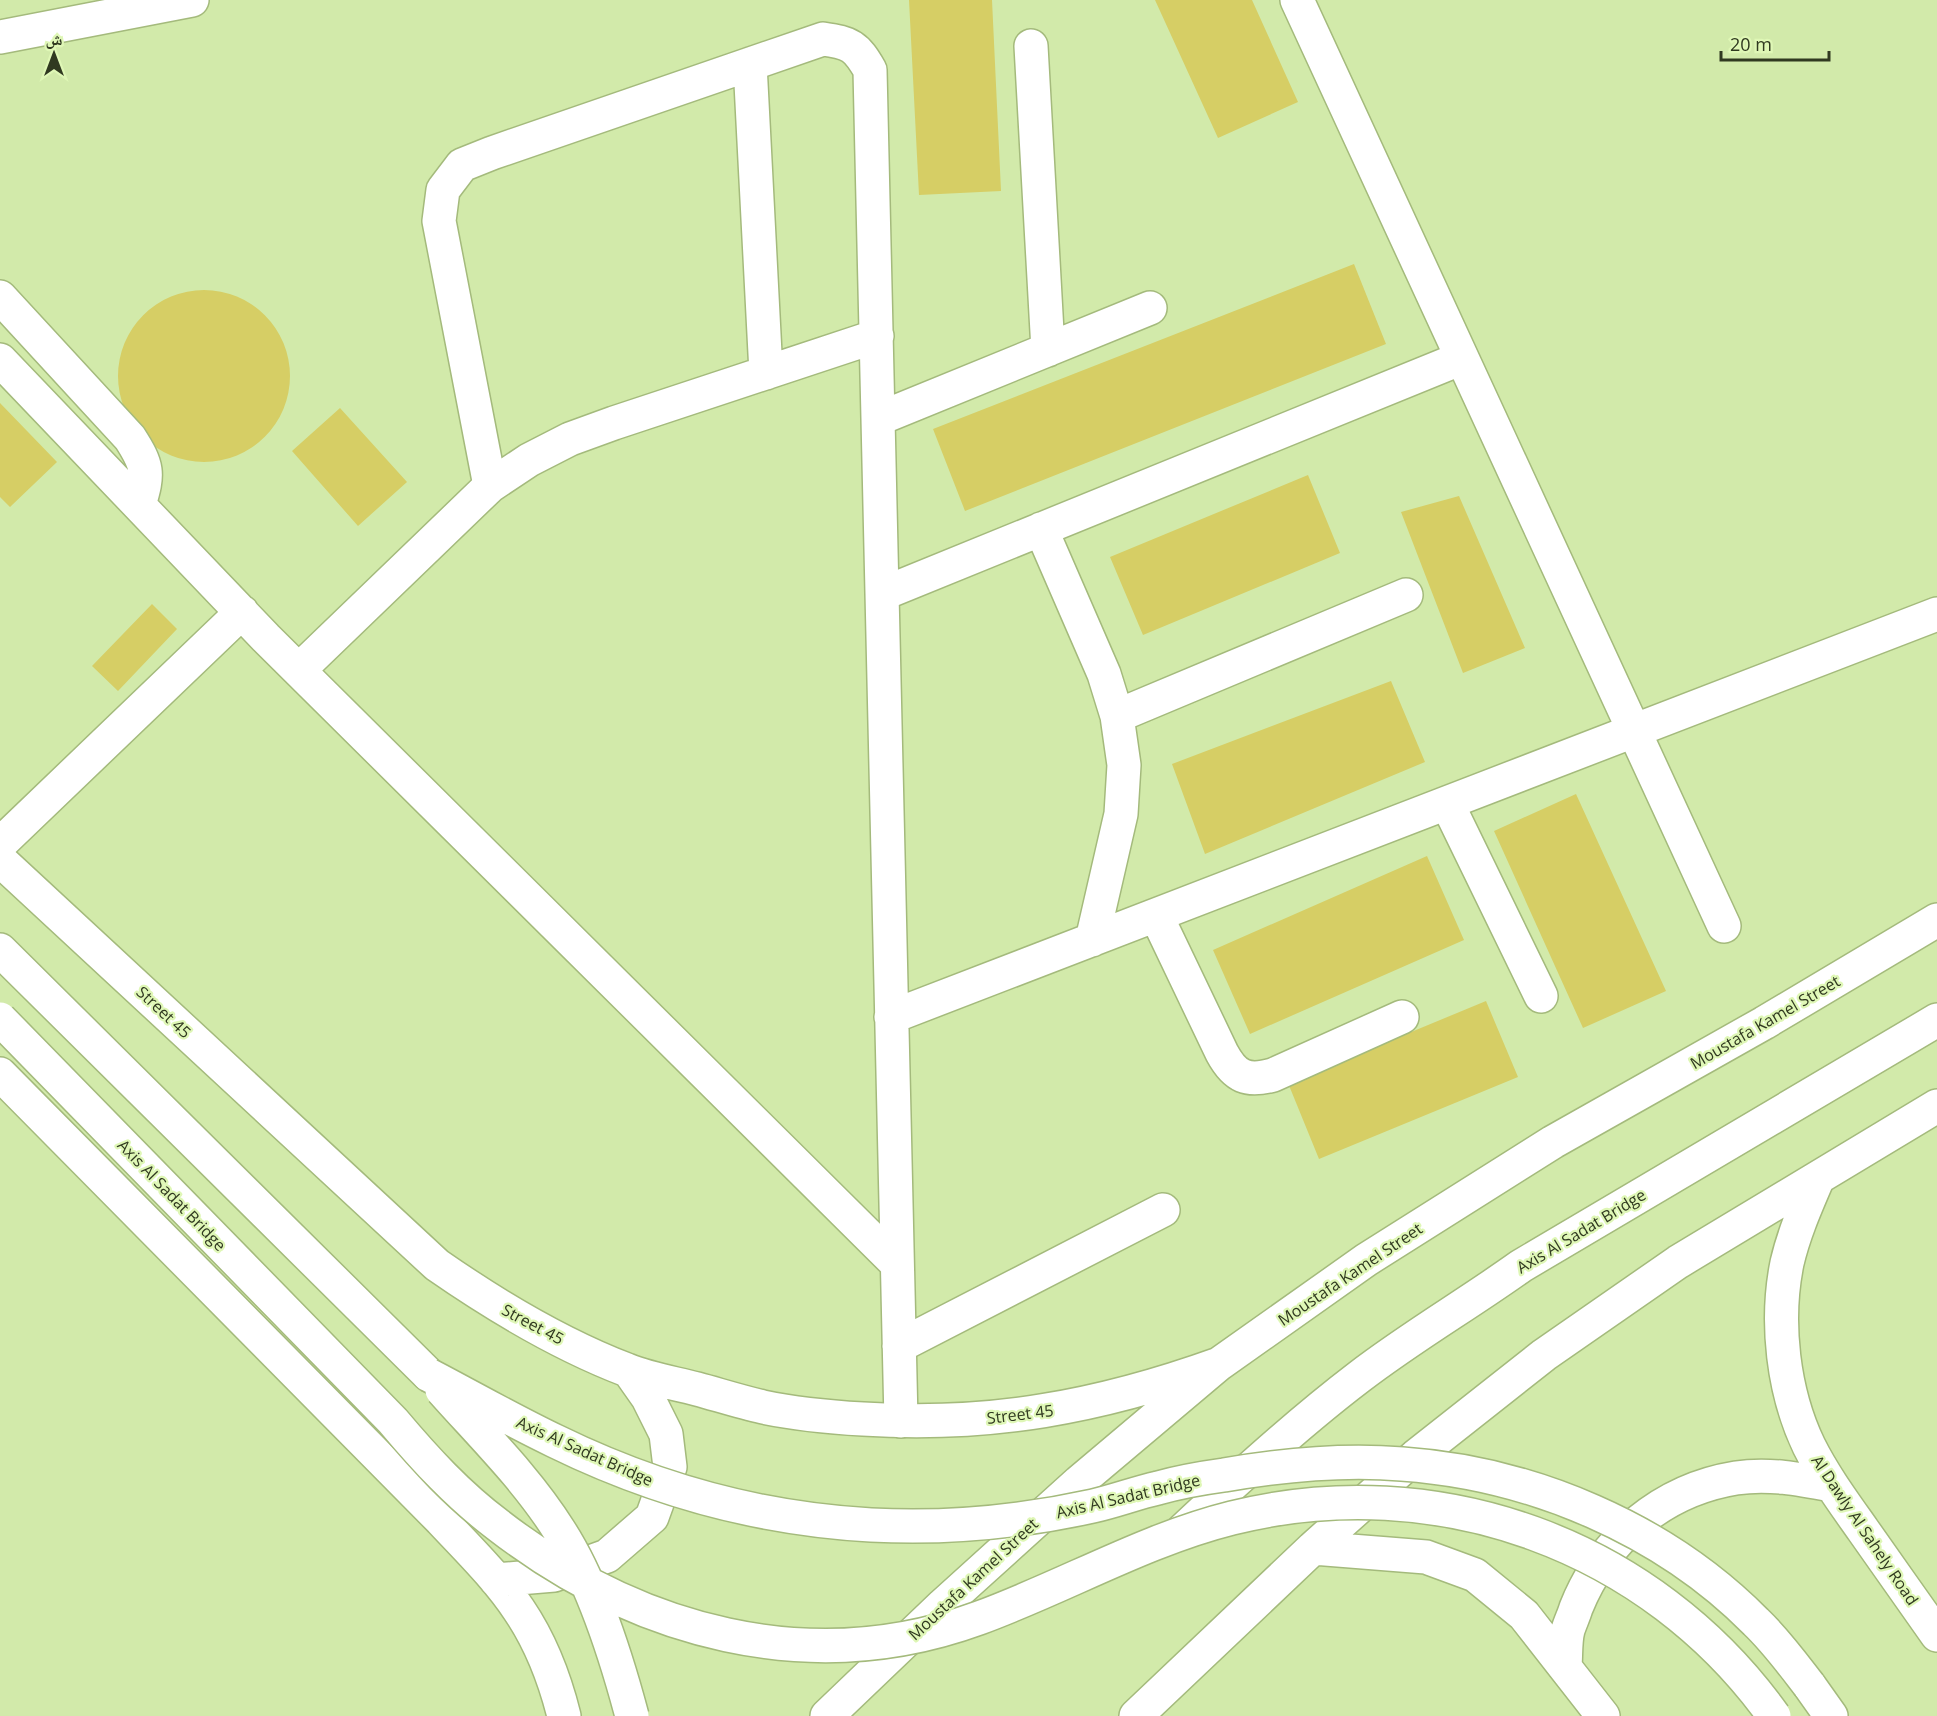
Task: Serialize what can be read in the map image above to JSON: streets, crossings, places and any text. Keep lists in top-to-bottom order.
{
  "streets": {
    "main road": [
      "Street 45",
      "Moustafa Kamel Street",
      "Axis Al Sadat Bridge",
      "Al Dawly Al Sahely Road"
    ]
  },
  "crossings": [
    ["Street 45", "Moustafa Kamel Street"]
  ],
  "scale_bar": "20 m",
  "north": "top"
}
